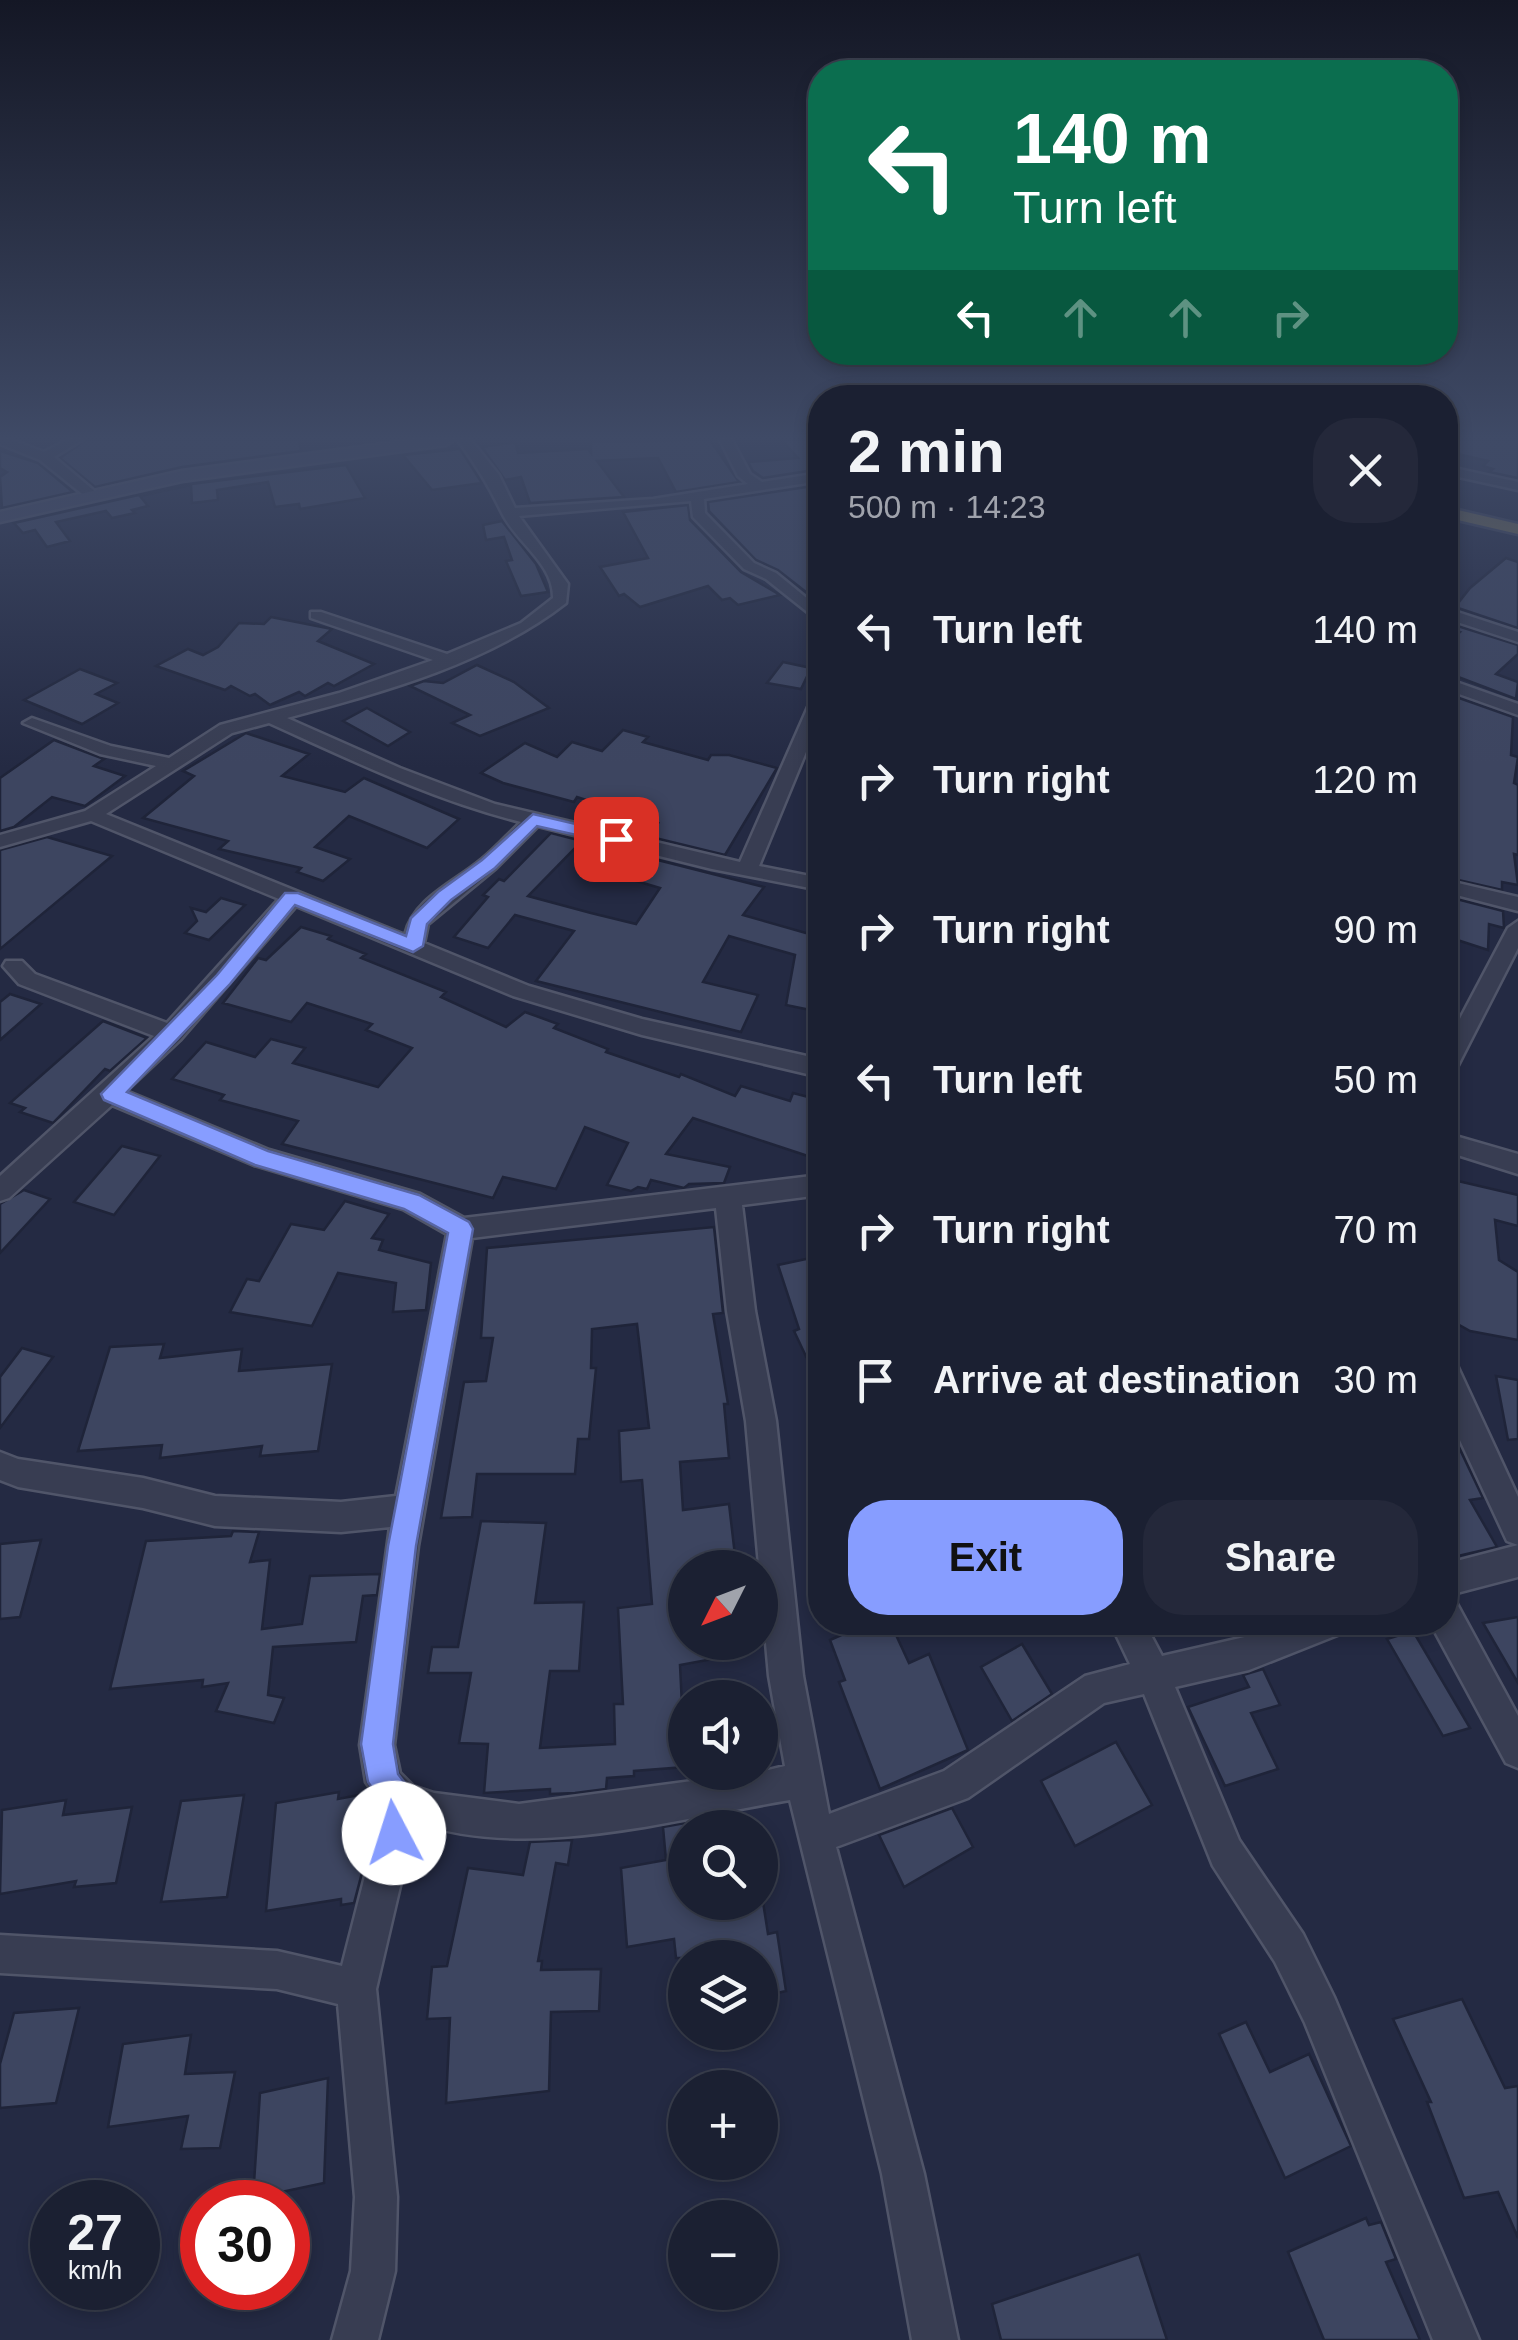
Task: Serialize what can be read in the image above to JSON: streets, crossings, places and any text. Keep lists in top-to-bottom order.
{
  "north": "bottom left",
  "page": {
    "turn": ["140 m", "Turn left"],
    "heading": ["2 min", "500 m · 14:23"],
    "list": [
      {
        "name": "Turn left",
        "value": "140 m"
      },
      {
        "name": "Turn right",
        "value": "120 m"
      },
      {
        "name": "Turn right",
        "value": "90 m"
      },
      {
        "name": "Turn left",
        "value": "50 m"
      },
      {
        "name": "Turn right",
        "value": "70 m"
      },
      {
        "name": "Arrive at destination",
        "value": "30 m"
      }
    ],
    "buttons": ["Exit", "Share"],
    "map_buttons": ["+", "−"],
    "speed": "27 km/h",
    "limit": "30"
  }
}
